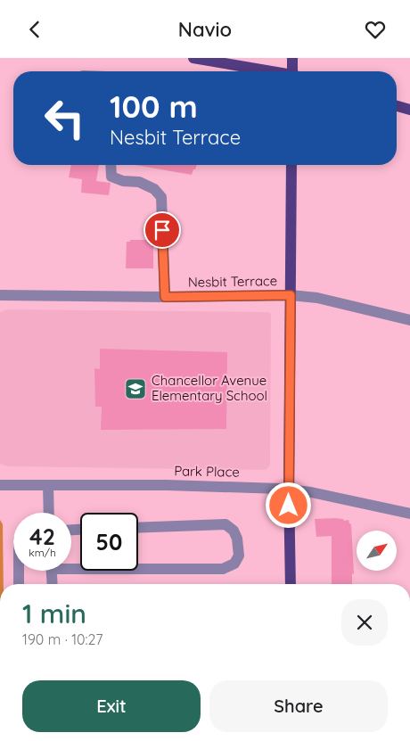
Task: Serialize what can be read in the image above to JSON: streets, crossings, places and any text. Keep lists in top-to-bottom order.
{
  "streets": {
    "street": ["Nesbit Terrace", "Park Place"]
  },
  "places": {
    "school or university": ["Chancellor Avenue Elementary School"]
  },
  "north": "top right",
  "page": {
    "header": "Navio",
    "turn": ["100 m", "Nesbit Terrace"],
    "speed": "42 km/h",
    "limit": "50",
    "heading": ["1 min", "190 m · 10:27"],
    "buttons": ["Exit", "Share"]
  }
}
